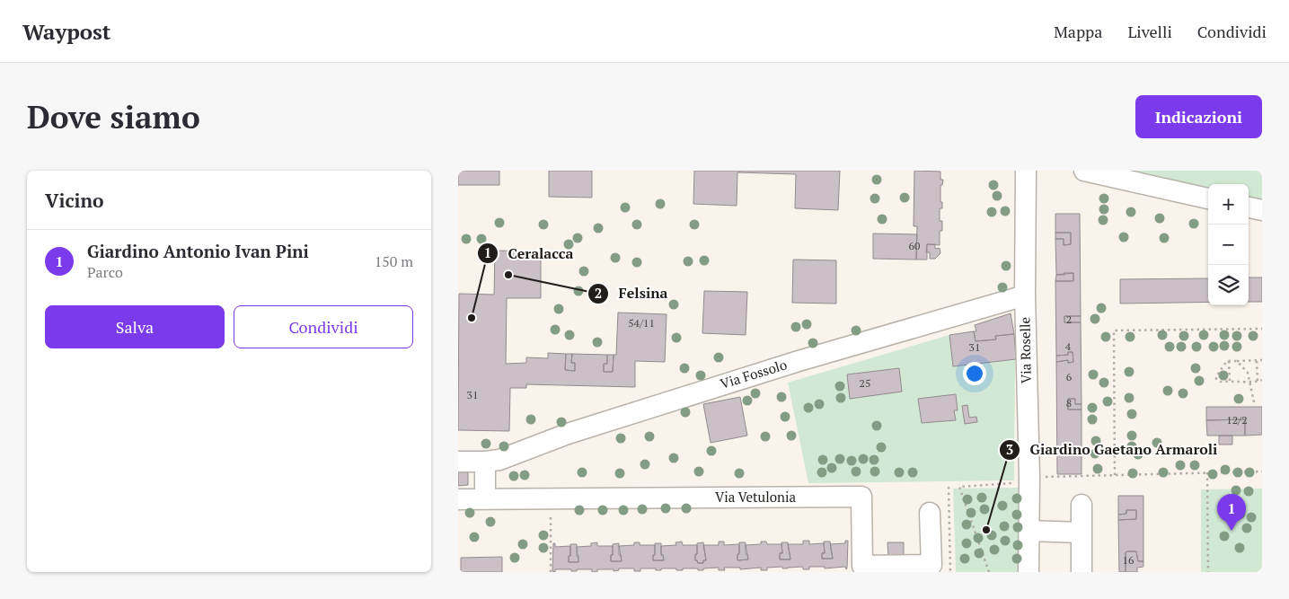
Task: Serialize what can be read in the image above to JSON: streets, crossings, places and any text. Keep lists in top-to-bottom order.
{
  "streets": {
    "street": ["Via Roselle", "Via Fossolo", "Via Vetulonia"]
  },
  "crossings": [
    ["Via Roselle", "Via Fossolo"]
  ],
  "places": ["Felsina", "Ceralacca", "Giardino Gaetano Armaroli"],
  "house_numbers": [
    "60",
    "2",
    "54/11",
    "4",
    "31",
    "6",
    "25",
    "31",
    "8",
    "12/2",
    "16"
  ],
  "page": {
    "header": "Waypost",
    "nav": ["Mappa", "Livelli", "Condividi"],
    "buttons": [
      "Indicazioni",
      ["Salva", "Condividi"]
    ],
    "title": "Dove siamo",
    "heading": "Vicino",
    "map_buttons": ["+", "−"],
    "list": [
      {
        "mark": "1",
        "name": "Giardino Antonio Ivan Pini",
        "note": "Parco",
        "value": "150 m"
      }
    ],
    "pins": "1"
  }
}
